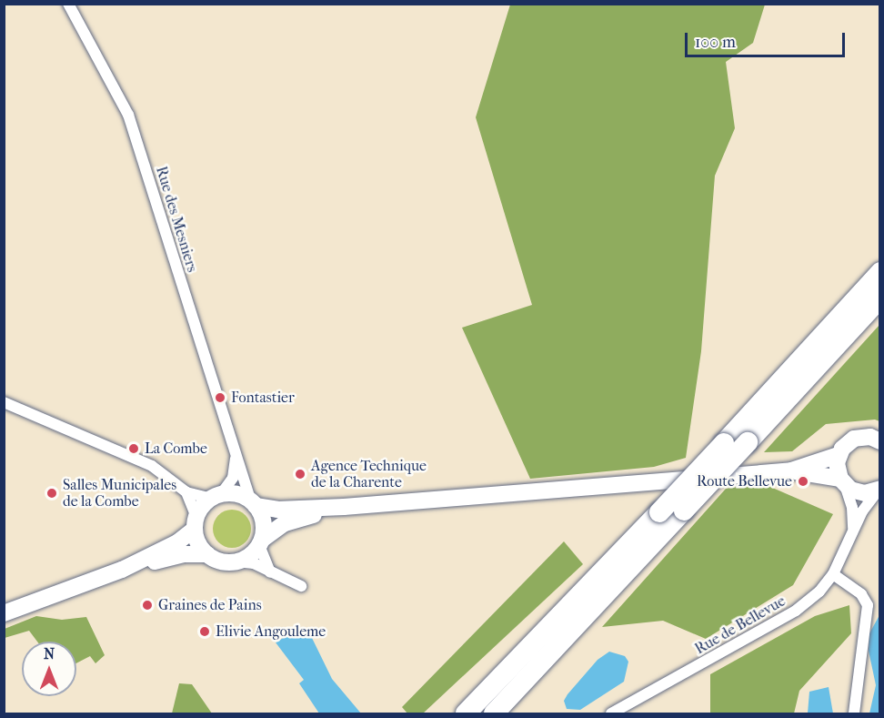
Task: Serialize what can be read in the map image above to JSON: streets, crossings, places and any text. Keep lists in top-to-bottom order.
{
  "streets": {
    "street": ["Rue des Mesniers", "Rue de Bellevue"]
  },
  "places": [
    "Fontastier",
    "La Combe",
    "Agence Technique de la Charente",
    "Route Bellevue",
    "Salles Municipales de la Combe",
    "Graines de Pains",
    "Elivie Angouleme"
  ],
  "scale_bar": "100 m",
  "north": "top"
}
